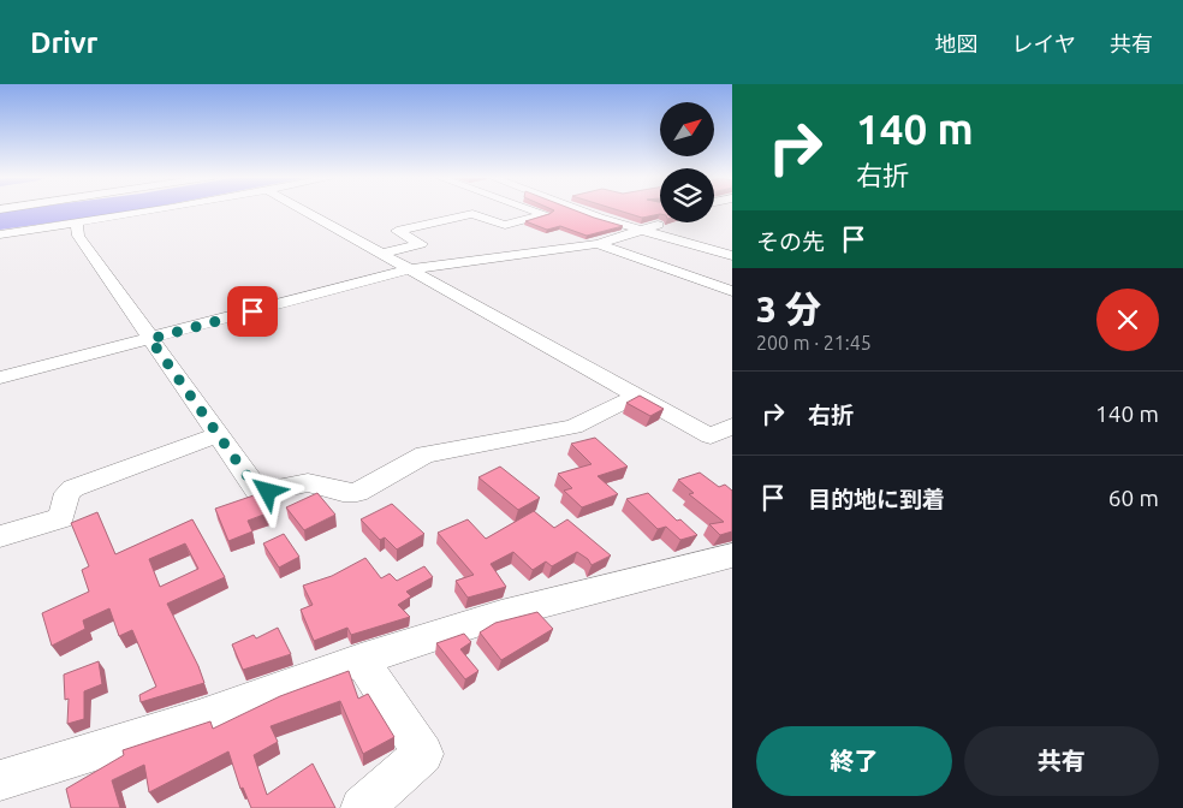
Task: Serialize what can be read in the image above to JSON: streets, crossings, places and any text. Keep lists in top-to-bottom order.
{
  "north": "top right",
  "page": {
    "header": "Drivr",
    "nav": ["地図", "レイヤ", "共有"],
    "turn": ["140 m", "右折"],
    "then": "その先",
    "heading": ["3 分", "200 m · 21:45"],
    "list": [
      {
        "name": "右折",
        "value": "140 m"
      },
      {
        "name": "目的地に到着",
        "value": "60 m"
      }
    ],
    "buttons": ["終了", "共有"]
  }
}
